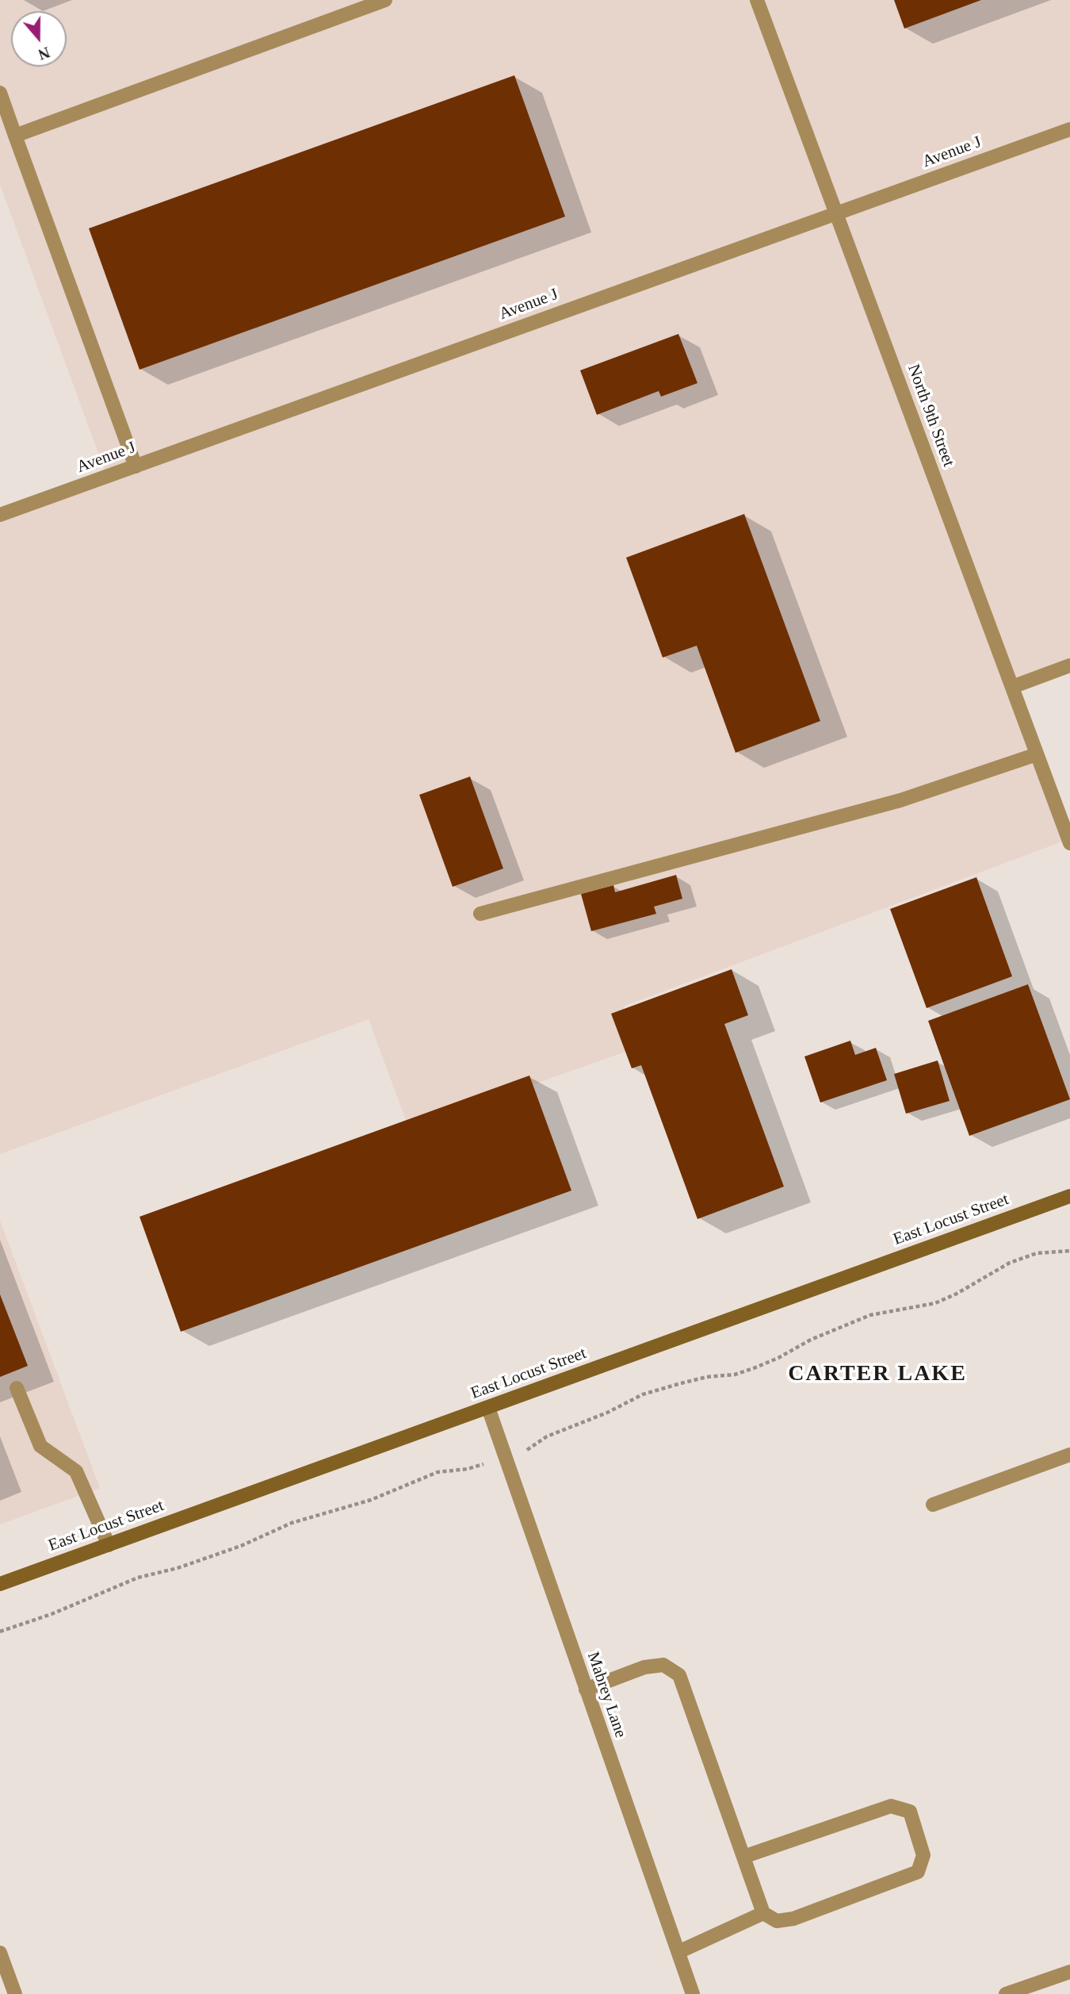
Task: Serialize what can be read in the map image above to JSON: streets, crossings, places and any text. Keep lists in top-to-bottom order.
{
  "streets": {
    "main road": ["East Locust Street"],
    "street": ["Avenue J", "North 9th Street", "Mabrey Lane"]
  },
  "crossings": [
    ["Avenue J", "North 9th Street"],
    ["East Locust Street", "Mabrey Lane"]
  ],
  "districts": ["CARTER LAKE"],
  "north": "bottom"
}
